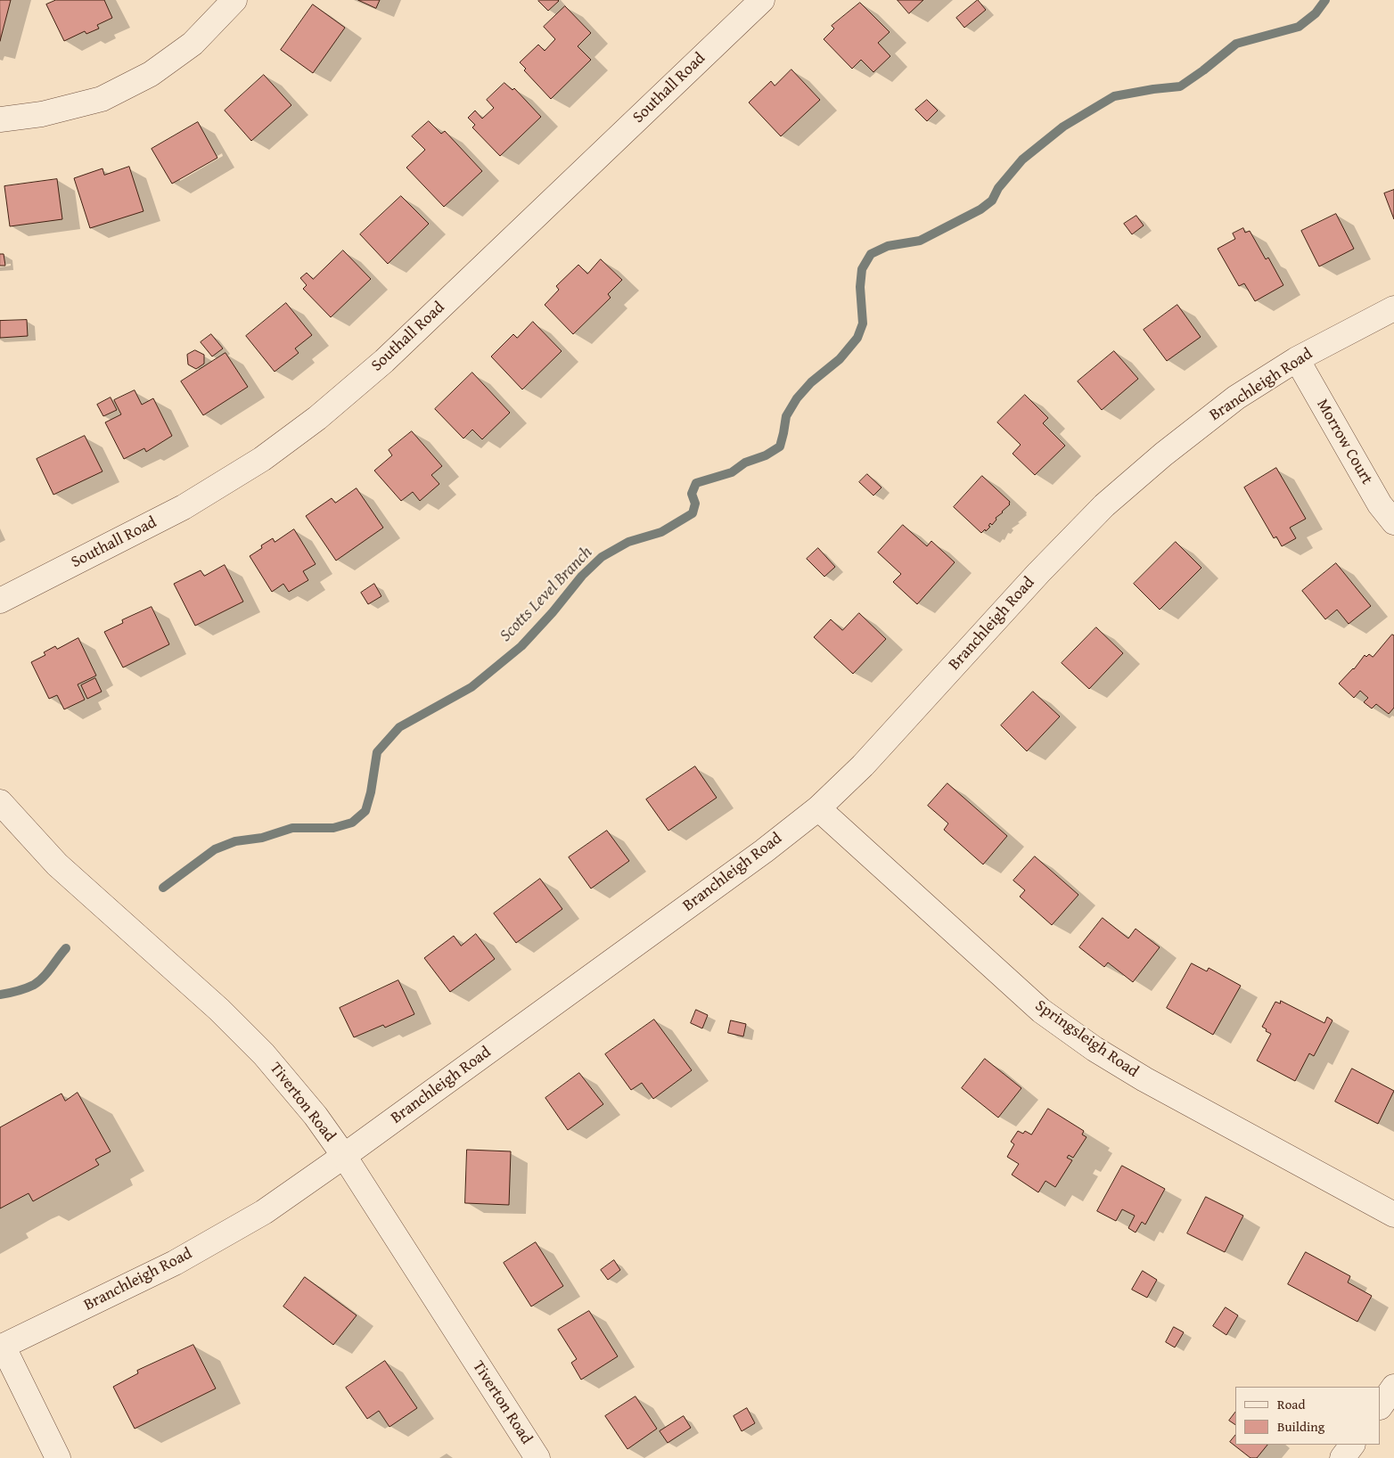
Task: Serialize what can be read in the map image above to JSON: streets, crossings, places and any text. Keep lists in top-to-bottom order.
{
  "streets": {
    "street": [
      "Southall Road",
      "Branchleigh Road",
      "Morrow Court",
      "Springsleigh Road",
      "Tiverton Road"
    ]
  },
  "crossings": [
    ["Branchleigh Road", "Morrow Court"],
    ["Branchleigh Road", "Springsleigh Road"],
    ["Branchleigh Road", "Tiverton Road"]
  ],
  "water": ["Scotts Level Branch"],
  "legend": ["Road", "Building"]
}
